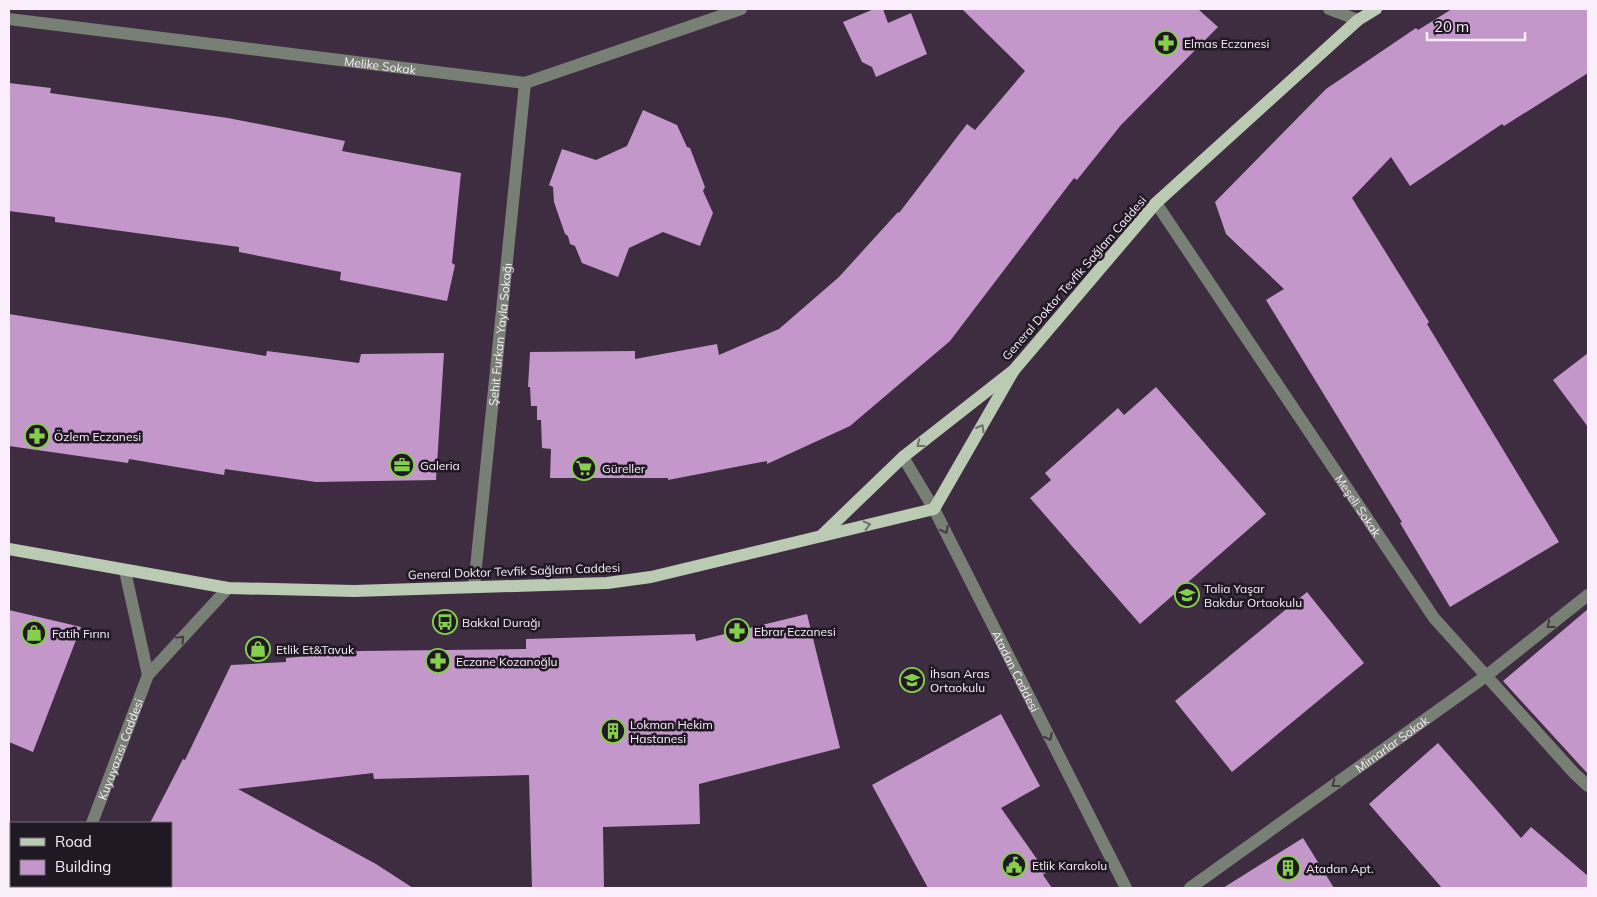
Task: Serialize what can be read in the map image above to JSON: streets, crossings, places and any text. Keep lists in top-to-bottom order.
{
  "streets": {
    "main road": ["General Doktor Tevfik Sağlam Caddesi"],
    "street": [
      "Melike Sokak",
      "Şehit Furkan Yayla Sokağı",
      "Meşeli Sokak",
      "Atadan Caddesi",
      "Mimarlar Sokak",
      "Kuyuyazısı Caddesi"
    ]
  },
  "crossings": [
    ["Melike Sokak", "Şehit Furkan Yayla Sokağı"],
    ["General Doktor Tevfik Sağlam Caddesi", "Şehit Furkan Yayla Sokağı"],
    ["General Doktor Tevfik Sağlam Caddesi", "Meşeli Sokak"],
    ["General Doktor Tevfik Sağlam Caddesi", "Atadan Caddesi"],
    ["Meşeli Sokak", "Mimarlar Sokak"]
  ],
  "one_way": ["Atadan Caddesi", "Mimarlar Sokak"],
  "places": {
    "pharmacy": [
      "Elmas Eczanesi",
      "Özlem Eczanesi",
      "Ebrar Eczanesi",
      "Eczane Kozanoğlu"
    ],
    "office": ["Galeria"],
    "supermarket": ["Güreller"],
    "school or university": ["Talia Yaşar Bakdur Ortaokulu", "İhsan Aras Ortaokulu"],
    "bus stop": ["Bakkal Durağı"],
    "shop": ["Fatih Fırını", "Etlik Et&Tavuk"],
    "building": ["Lokman Hekim Hastanesi", "Atadan Apt."],
    "public building": ["Etlik Karakolu"]
  },
  "legend": ["Road", "Building"],
  "scale_bar": "20 m"
}
